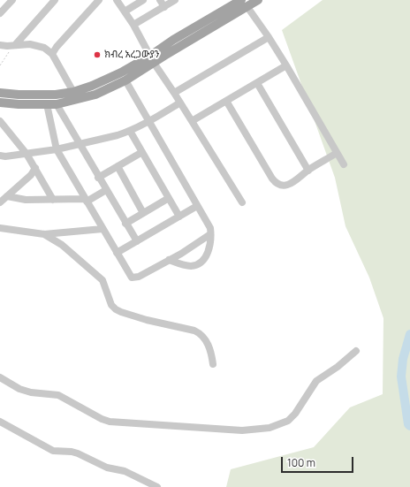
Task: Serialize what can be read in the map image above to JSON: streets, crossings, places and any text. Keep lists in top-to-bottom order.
{
  "places": ["ክብረ አረጋውያን"],
  "scale_bar": "100 m"
}
